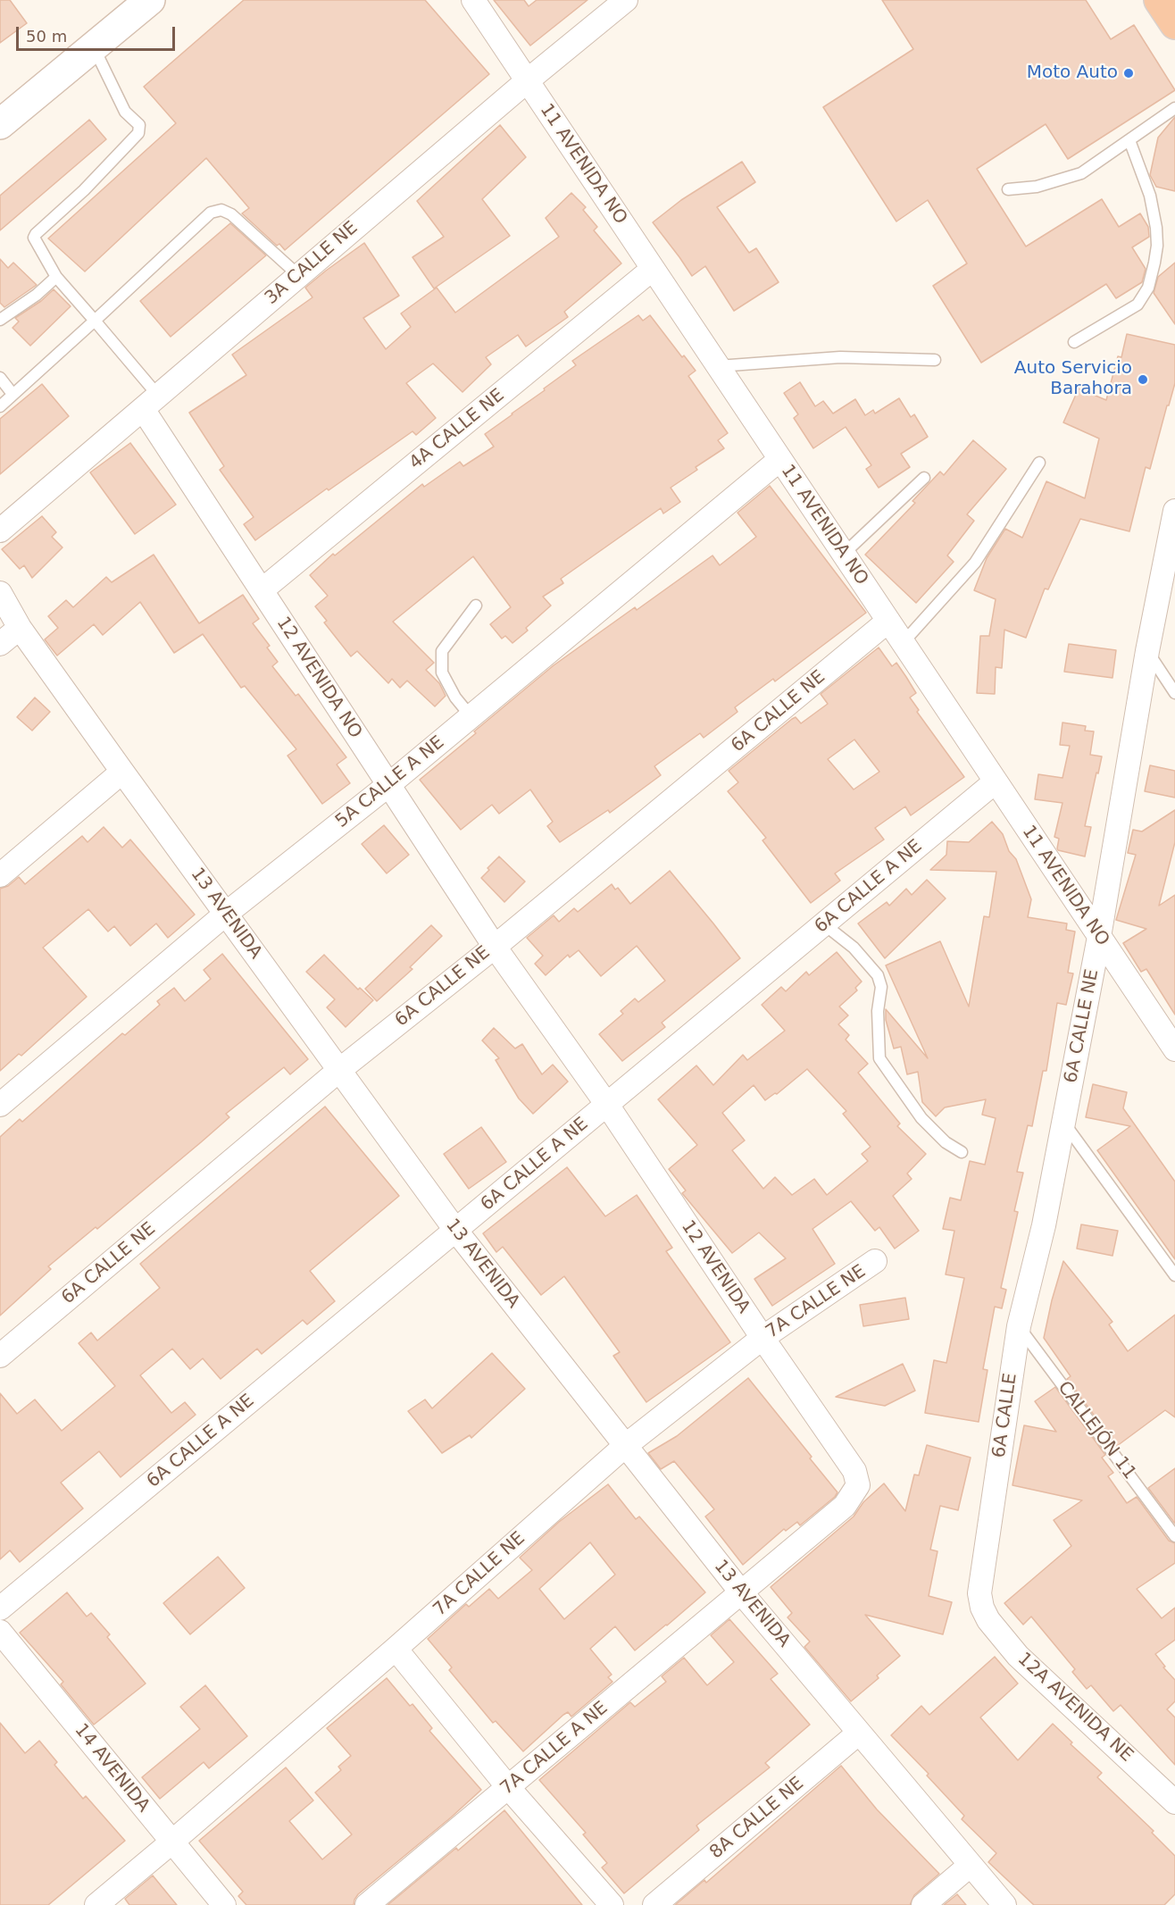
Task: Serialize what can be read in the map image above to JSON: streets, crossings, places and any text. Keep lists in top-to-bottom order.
{
  "streets": {
    "street": [
      "11 AVENIDA NO",
      "3A CALLE NE",
      "4A CALLE NE",
      "12 AVENIDA NO",
      "6A CALLE NE",
      "5A CALLE A NE",
      "6A CALLE A NE",
      "13 AVENIDA",
      "12 AVENIDA",
      "7A CALLE NE",
      "6A CALLE",
      "12A AVENIDA NE",
      "7A CALLE A NE",
      "14 AVENIDA",
      "8A CALLE NE"
    ],
    "lane": ["CALLEJÓN 11"]
  },
  "crossings": [
    ["11 AVENIDA NO", "3A CALLE NE"],
    ["11 AVENIDA NO", "4A CALLE NE"],
    ["11 AVENIDA NO", "6A CALLE NE"],
    ["11 AVENIDA NO", "5A CALLE A NE"],
    ["11 AVENIDA NO", "6A CALLE A NE"],
    ["3A CALLE NE", "12 AVENIDA NO"],
    ["4A CALLE NE", "12 AVENIDA NO"],
    ["12 AVENIDA NO", "6A CALLE NE"],
    ["12 AVENIDA NO", "5A CALLE A NE"],
    ["12 AVENIDA NO", "12 AVENIDA"],
    ["6A CALLE NE", "13 AVENIDA"],
    ["6A CALLE NE", "12 AVENIDA"],
    ["6A CALLE NE", "6A CALLE"],
    ["5A CALLE A NE", "13 AVENIDA"],
    ["6A CALLE A NE", "13 AVENIDA"],
    ["6A CALLE A NE", "12 AVENIDA"],
    ["13 AVENIDA", "12 AVENIDA"],
    ["13 AVENIDA", "7A CALLE NE"],
    ["13 AVENIDA", "7A CALLE A NE"],
    ["13 AVENIDA", "8A CALLE NE"],
    ["12 AVENIDA", "7A CALLE NE"],
    ["12 AVENIDA", "7A CALLE A NE"],
    ["7A CALLE NE", "14 AVENIDA"],
    ["6A CALLE", "CALLEJÓN 11"],
    ["6A CALLE", "12A AVENIDA NE"]
  ],
  "places": ["Moto Auto", "Auto Servicio Barahora"],
  "scale_bar": "50 m"
}
